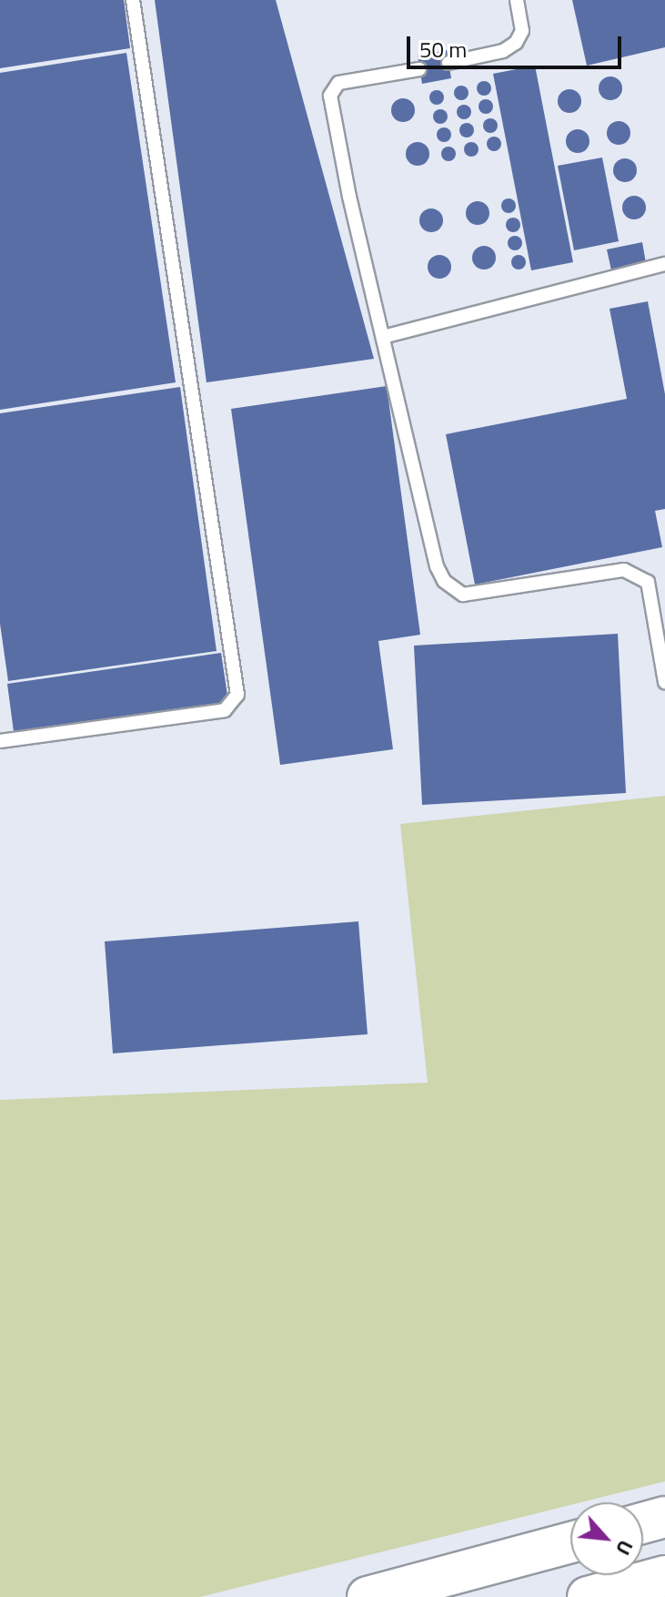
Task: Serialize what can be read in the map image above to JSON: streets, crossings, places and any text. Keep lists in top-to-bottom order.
{
  "scale_bar": "50 m",
  "north": "bottom right"
}
